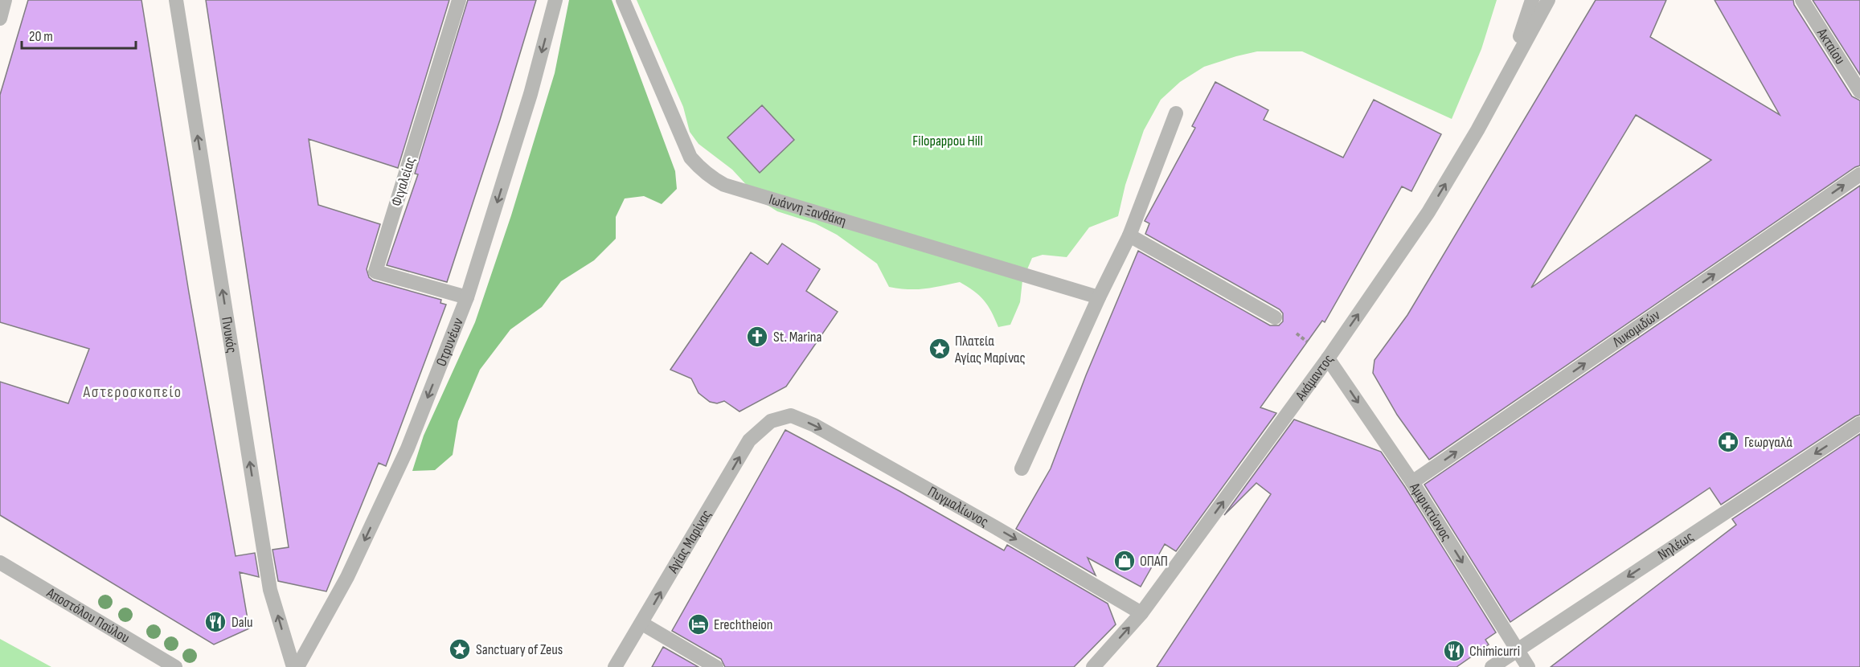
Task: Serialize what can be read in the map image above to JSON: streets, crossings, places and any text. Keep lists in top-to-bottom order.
{
  "streets": {
    "street": [
      "Ακταίου",
      "Φιγαλείας",
      "Ιωάννη Ξανθάκη",
      "Λυκομιδών",
      "Πνυκός",
      "Οτρυνέων",
      "Ακάμαντος",
      "Πυγμαλίωνος",
      "Αμφικτύονος",
      "Αγίας Μαρίνας",
      "Νηλέως",
      "Αποστόλου Παύλου"
    ]
  },
  "crossings": [
    ["Φιγαλείας", "Οτρυνέων"],
    ["Λυκομιδών", "Αμφικτύονος"],
    ["Ακάμαντος", "Πυγμαλίωνος"],
    ["Ακάμαντος", "Αμφικτύονος"],
    ["Πυγμαλίωνος", "Αγίας Μαρίνας"],
    ["Αμφικτύονος", "Νηλέως"]
  ],
  "one_way": [
    "Λυκομιδών",
    "Πνυκός",
    "Οτρυνέων",
    "Ακάμαντος",
    "Πυγμαλίωνος",
    "Αμφικτύονος",
    "Αγίας Μαρίνας",
    "Νηλέως"
  ],
  "districts": ["Αστεροσκοπείο"],
  "parks": ["Filopappou Hill"],
  "places": {
    "church": ["St. Marina"],
    "place": ["Πλατεία Αγίας Μαρίνας", "Sanctuary of Zeus"],
    "pharmacy": ["Γεωργαλά"],
    "shop": ["ΟΠΑΠ"],
    "restaurant": ["Dalu", "Chimicurri"],
    "hotel": ["Erechtheion"]
  },
  "scale_bar": "20 m"
}
